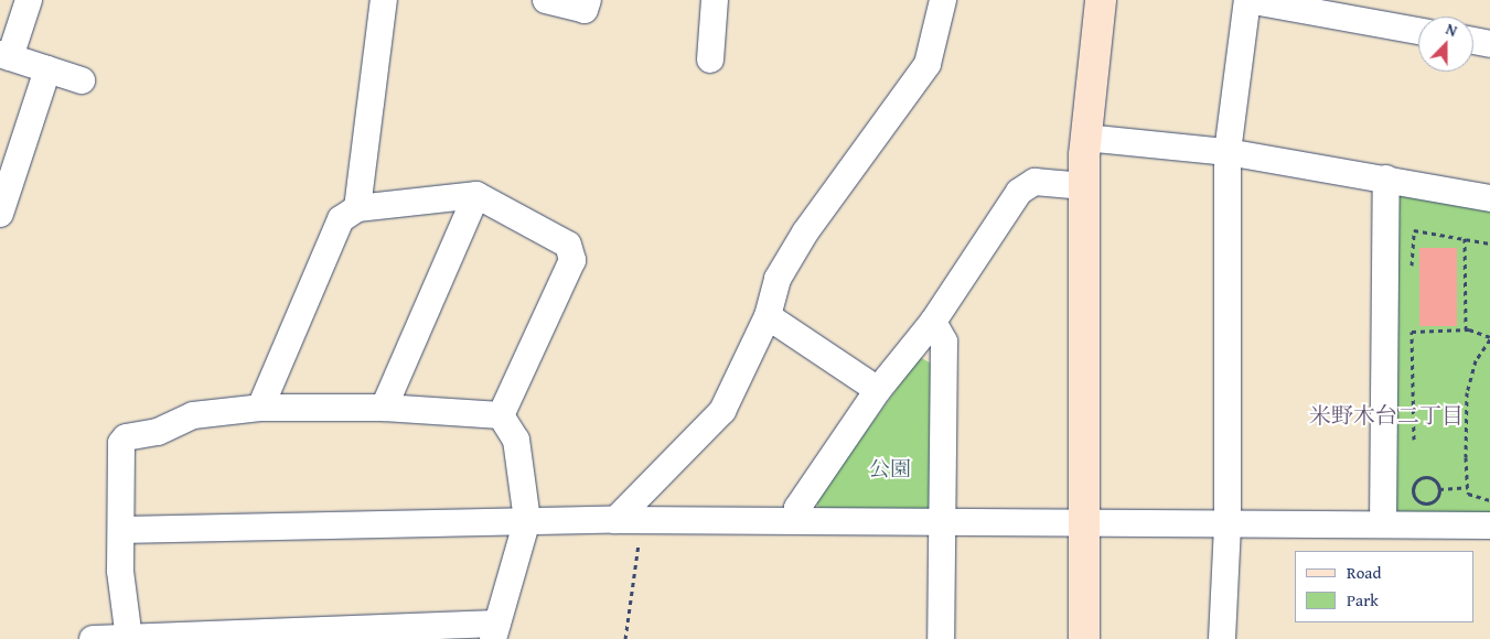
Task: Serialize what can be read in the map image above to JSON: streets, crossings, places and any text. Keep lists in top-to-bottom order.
{
  "districts": ["米野木台二丁目"],
  "parks": ["公園"],
  "legend": ["Road", "Park"],
  "north": "top"
}
